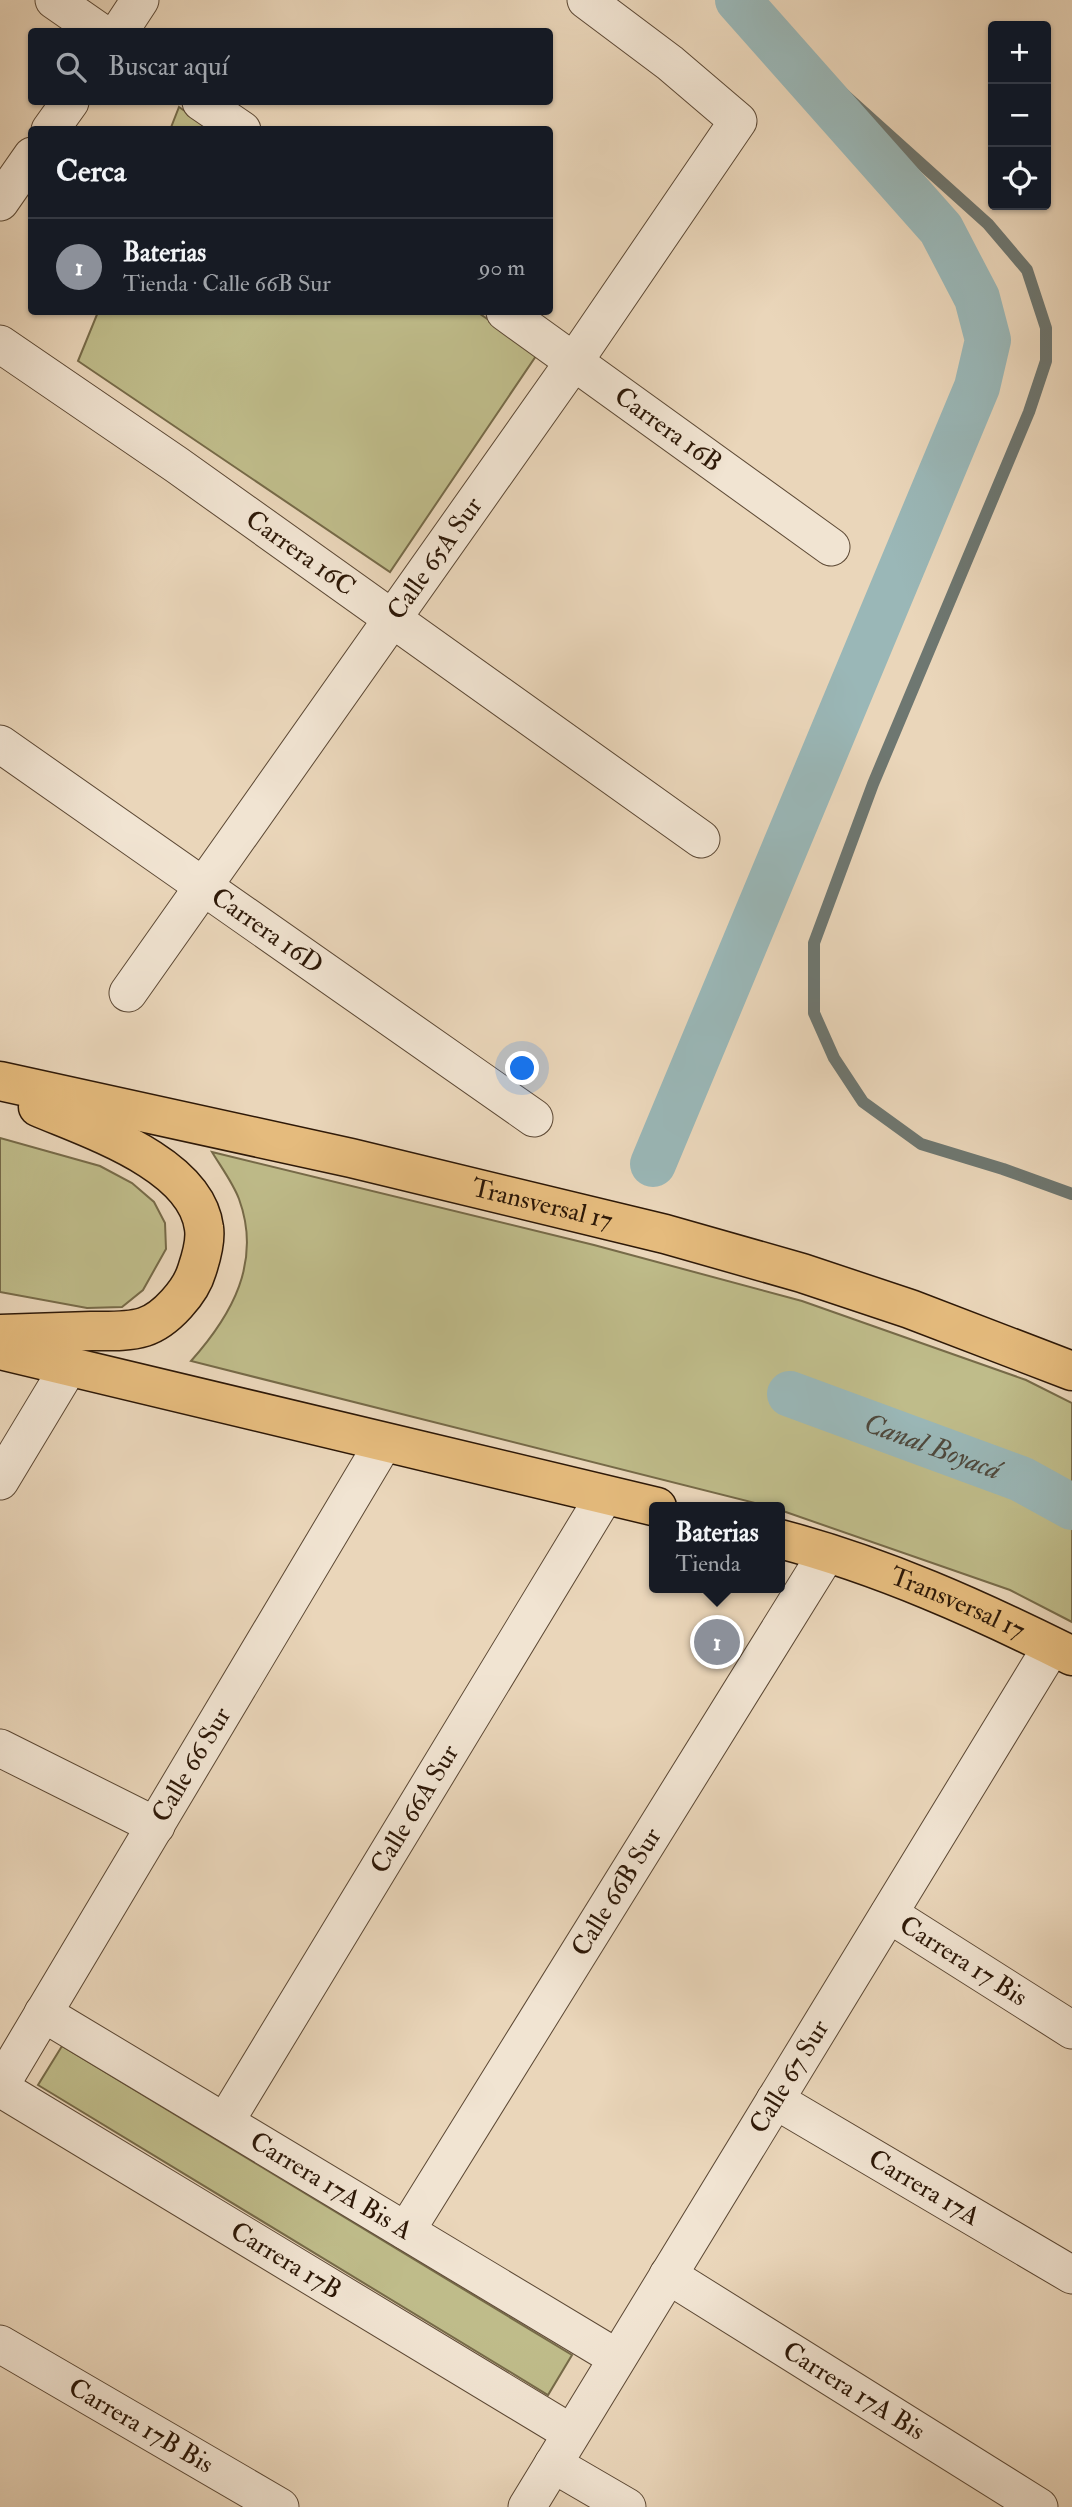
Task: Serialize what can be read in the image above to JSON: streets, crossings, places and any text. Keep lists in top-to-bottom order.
{
  "streets": {
    "highway": ["Transversal 17"],
    "street": [
      "Carrera 16B",
      "Carrera 16C",
      "Calle 65A Sur",
      "Carrera 16D",
      "Calle 66 Sur",
      "Calle 66A Sur",
      "Calle 66B Sur",
      "Carrera 17 Bis",
      "Calle 67 Sur",
      "Carrera 17A Bis A",
      "Carrera 17A",
      "Carrera 17B",
      "Carrera 17A Bis",
      "Carrera 17B Bis"
    ]
  },
  "crossings": [
    ["Carrera 16B", "Calle 65A Sur"],
    ["Carrera 16C", "Calle 65A Sur"],
    ["Calle 65A Sur", "Carrera 16D"],
    ["Transversal 17", "Calle 66B Sur"],
    ["Transversal 17", "Calle 67 Sur"],
    ["Calle 66 Sur", "Carrera 17A Bis A"],
    ["Calle 66 Sur", "Carrera 17B"],
    ["Calle 66A Sur", "Carrera 17A Bis A"],
    ["Calle 66B Sur", "Carrera 17A Bis A"],
    ["Carrera 17 Bis", "Calle 67 Sur"],
    ["Calle 67 Sur", "Carrera 17A Bis A"],
    ["Calle 67 Sur", "Carrera 17A"],
    ["Calle 67 Sur", "Carrera 17B"],
    ["Calle 67 Sur", "Carrera 17A Bis"]
  ],
  "water": ["Canal Boyacá"],
  "page": {
    "map_buttons": ["+", "−"],
    "search": "Buscar aquí",
    "heading": "Cerca",
    "list": [
      {
        "mark": "1",
        "name": "Baterias",
        "note": "Tienda · Calle 66B Sur",
        "value": "90 m"
      }
    ],
    "popup": ["Baterias", "Tienda"],
    "pins": "1"
  }
}
